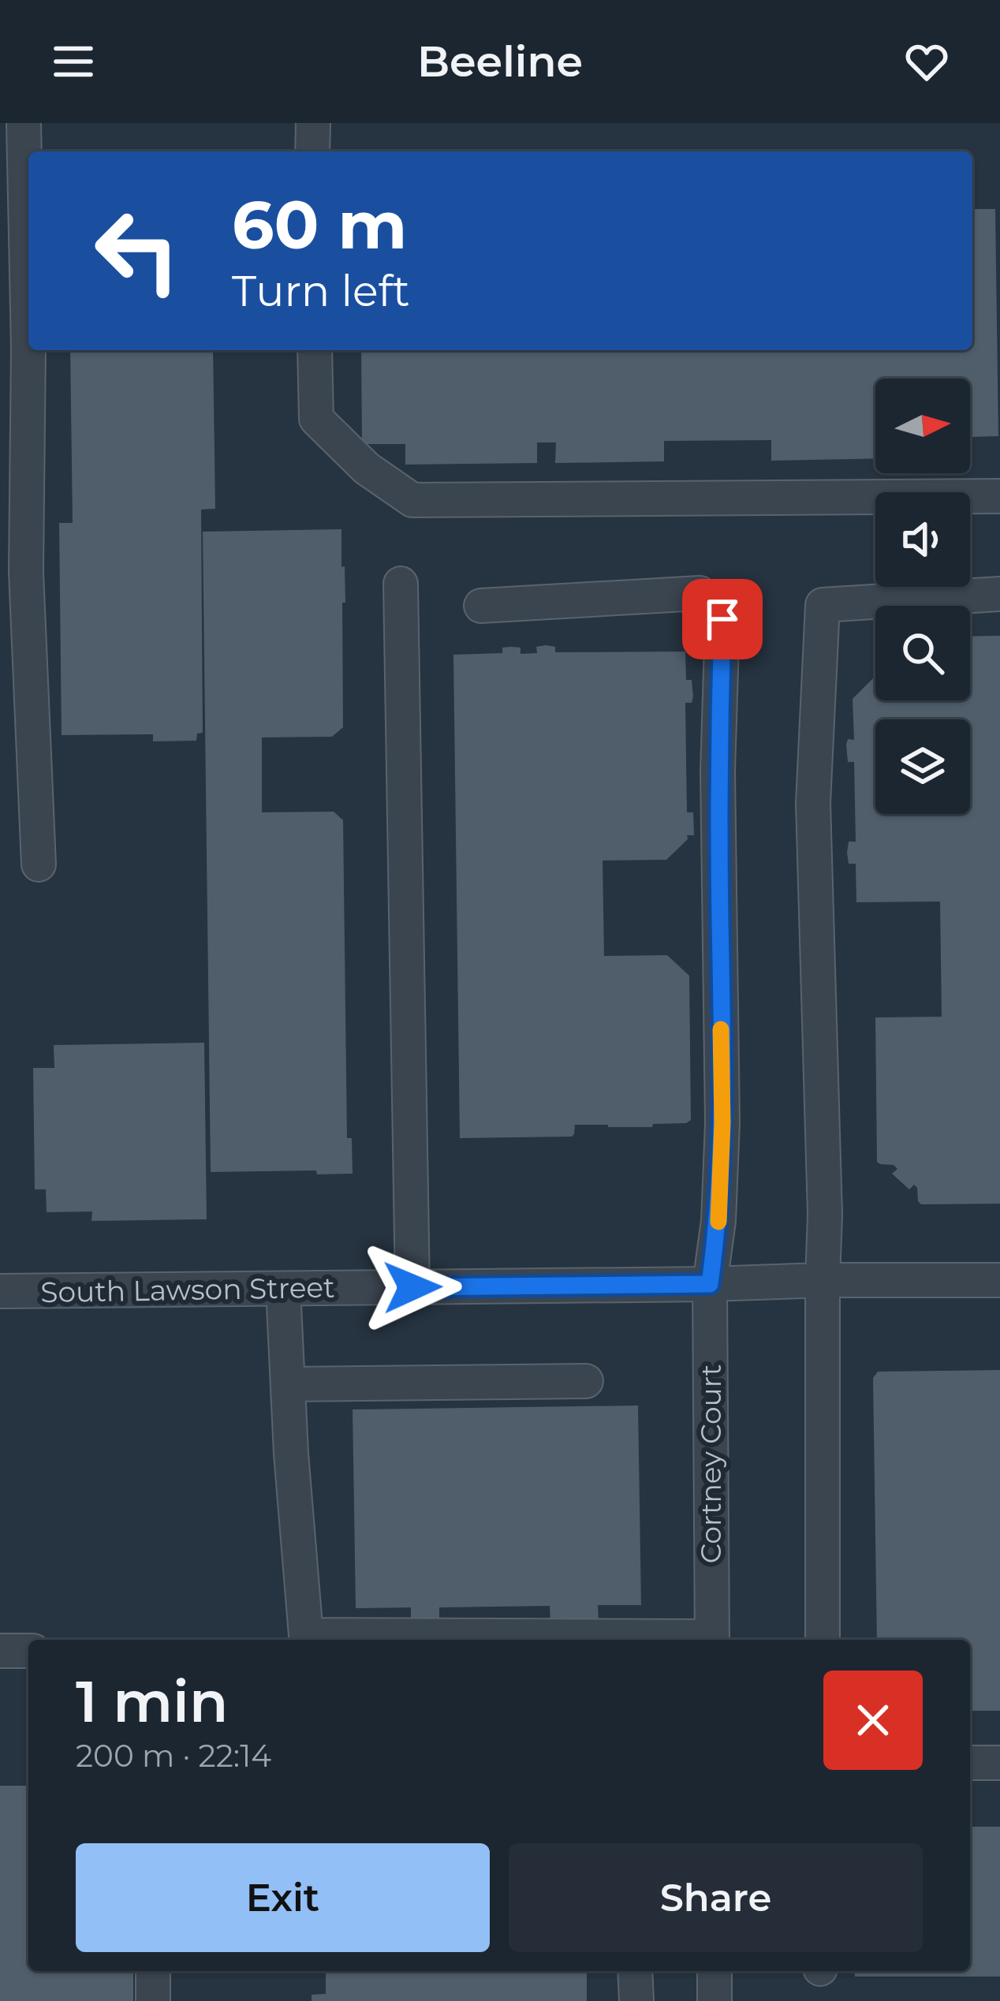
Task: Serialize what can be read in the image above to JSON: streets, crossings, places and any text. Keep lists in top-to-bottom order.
{
  "streets": {
    "street": ["South Lawson Street", "Cortney Court"]
  },
  "crossings": [
    ["South Lawson Street", "Cortney Court"]
  ],
  "north": "right",
  "page": {
    "header": "Beeline",
    "turn": ["60 m", "Turn left"],
    "heading": ["1 min", "200 m · 22:14"],
    "buttons": ["Exit", "Share"]
  }
}
